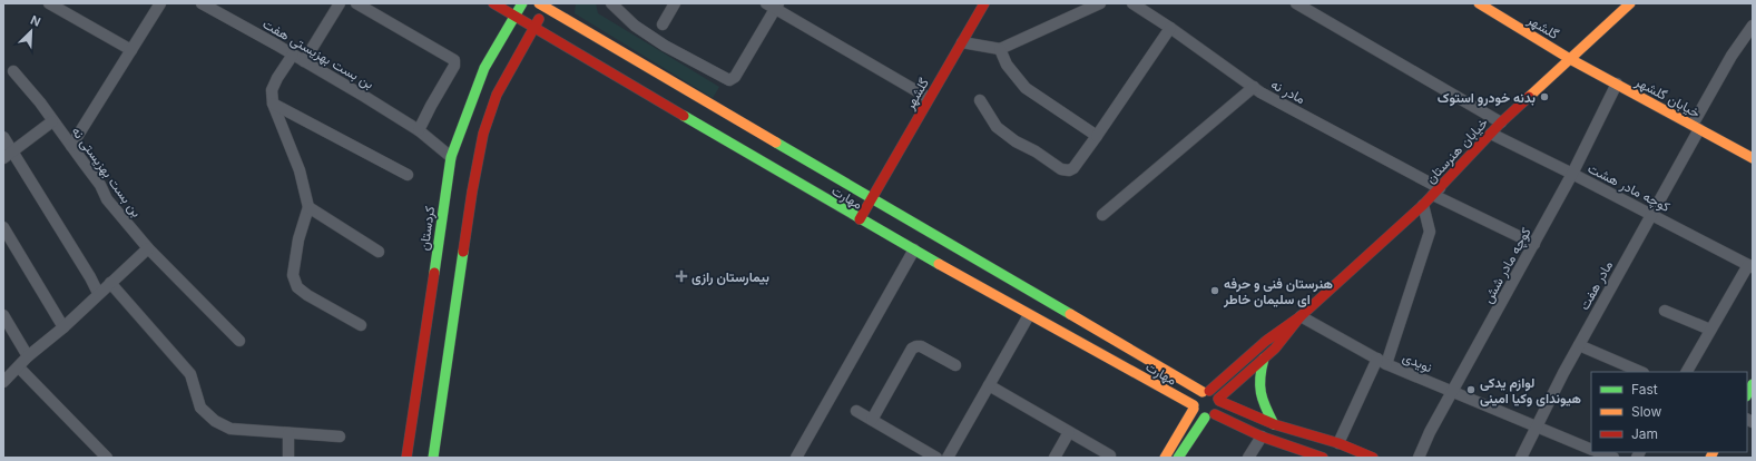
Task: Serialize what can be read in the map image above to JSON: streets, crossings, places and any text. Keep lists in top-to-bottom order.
{
  "streets": {
    "main road": [
      "گلشهر",
      "خیابان گلشهر",
      "خیابان هنرستان",
      "مهارت",
      "کردستان"
    ],
    "street": [
      "بن بست بهزیستی هفت",
      "مادر نه",
      "بن بست بهزیستی نه",
      "کوچه مادر هشت",
      "کوچه مادر شش",
      "مادر هفت",
      "نویدی"
    ]
  },
  "crossings": [
    ["گلشهر", "خیابان گلشهر"],
    ["گلشهر", "خیابان هنرستان"],
    ["گلشهر", "مهارت"],
    ["بن بست بهزیستی هفت", "کردستان"],
    ["مادر نه", "خیابان هنرستان"],
    ["مادر نه", "کوچه مادر شش"],
    ["خیابان گلشهر", "خیابان هنرستان"],
    ["خیابان گلشهر", "کوچه مادر شش"],
    ["خیابان گلشهر", "مادر هفت"],
    ["خیابان هنرستان", "کوچه مادر هشت"],
    ["خیابان هنرستان", "مهارت"],
    ["خیابان هنرستان", "نویدی"],
    ["کوچه مادر هشت", "کوچه مادر شش"],
    ["کوچه مادر هشت", "مادر هفت"],
    ["مهارت", "کردستان"],
    ["کوچه مادر شش", "نویدی"],
    ["مادر هفت", "نویدی"]
  ],
  "places": {
    "other": ["بدنه خودرو استوک", "هنرستان فنی و حرفه ای سلیمان خاطر", "لوازم یدکى هیونداى وکیا امینى"],
    "health": ["بیمارستان رازی"]
  },
  "legend": ["Fast", "Slow", "Jam"],
  "north": "top right"
}
